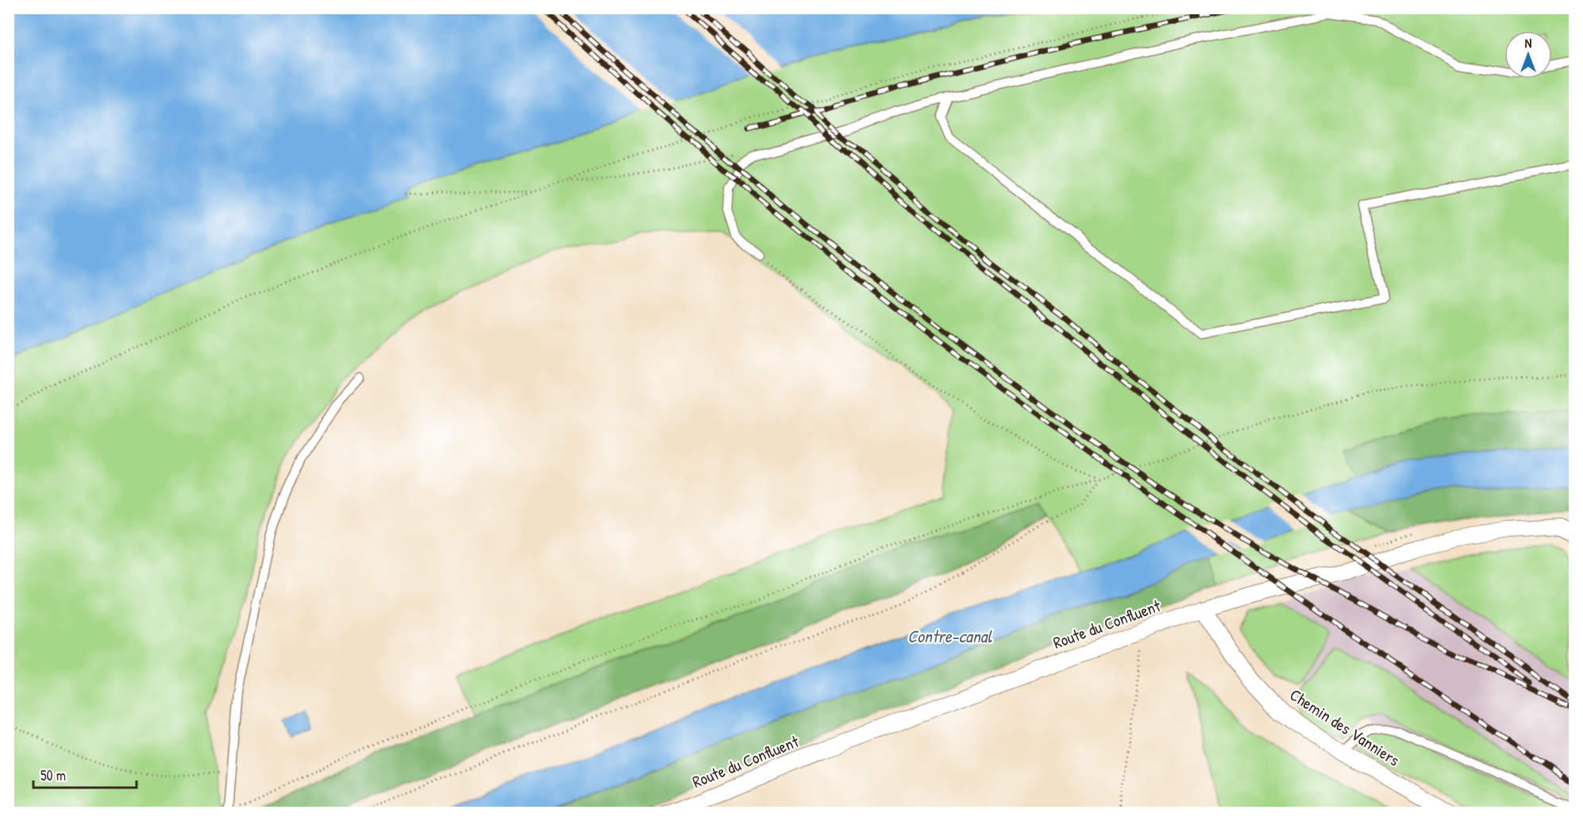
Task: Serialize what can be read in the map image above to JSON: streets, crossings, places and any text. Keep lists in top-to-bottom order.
{
  "streets": {
    "street": ["Route du Confluent", "Chemin des Vanniers"]
  },
  "crossings": [
    ["Route du Confluent", "Chemin des Vanniers"]
  ],
  "water": ["Contre-canal"],
  "scale_bar": "50 m",
  "north": "top"
}
